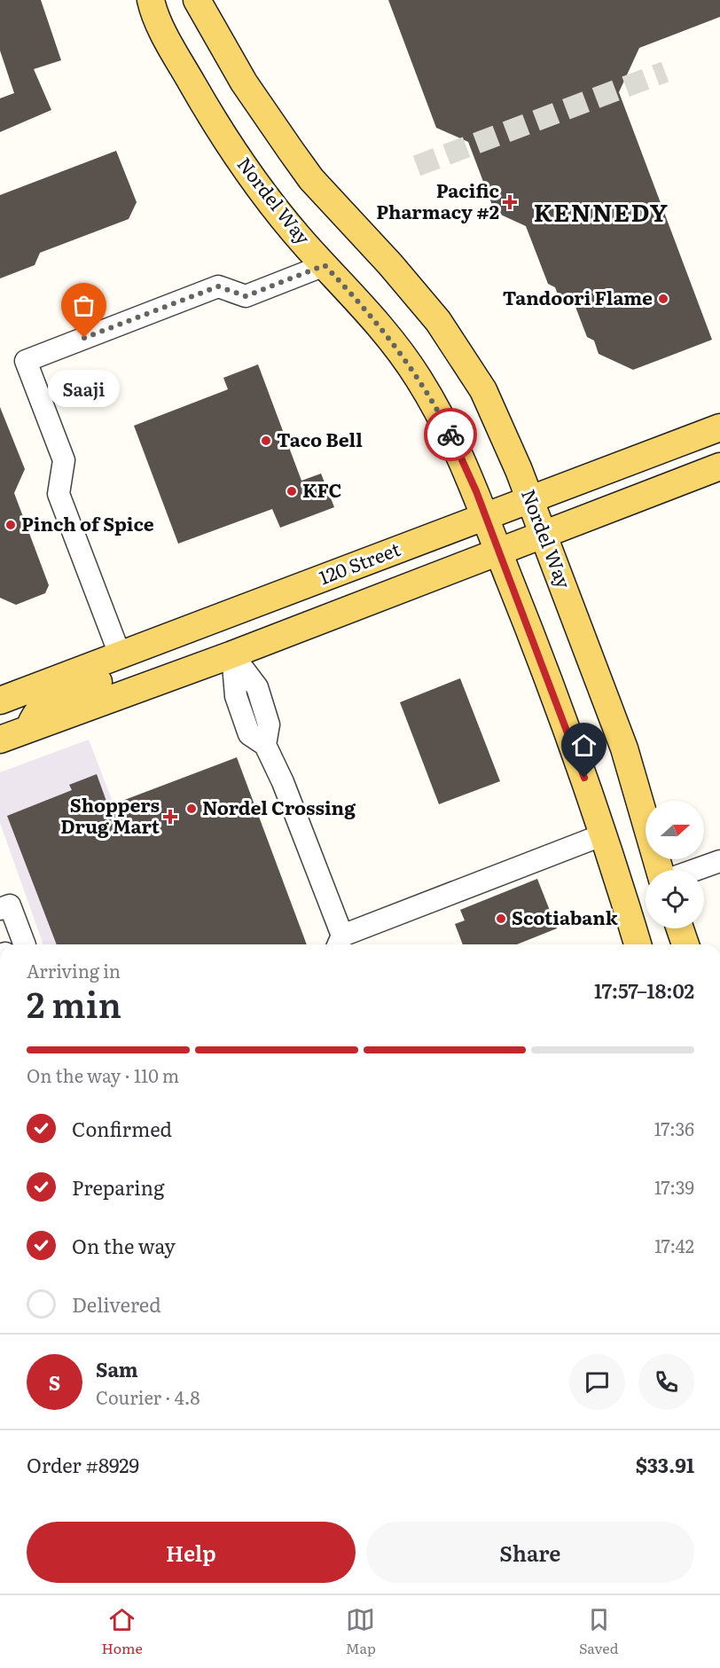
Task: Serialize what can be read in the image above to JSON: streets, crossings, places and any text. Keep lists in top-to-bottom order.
{
  "streets": {
    "main road": ["Nordel Way", "120 Street"]
  },
  "crossings": [
    ["Nordel Way", "120 Street"]
  ],
  "districts": ["KENNEDY"],
  "places": {
    "health": ["Pacific Pharmacy #2", "Shoppers Drug Mart"],
    "other": [
      "Tandoori Flame",
      "Saaji",
      "Taco Bell",
      "KFC",
      "Pinch of Spice",
      "Nordel Crossing",
      "Scotiabank"
    ]
  },
  "north": "right",
  "page": {
    "bubble": "Saaji",
    "heading": ["2 min", "Arriving in", "17:57–18:02"],
    "panel": [
      "Sam",
      "Courier · 4.8",
      "Order #8929",
      "$33.91"
    ],
    "bar": "On the way · 110 m",
    "list": [
      ["Confirmed", "17:36"],
      ["Preparing", "17:39"],
      ["On the way", "17:42"],
      "Delivered"
    ],
    "round": "S",
    "buttons": ["Help", "Share"],
    "tabs": ["Home", "Map", "Saved"]
  }
}
